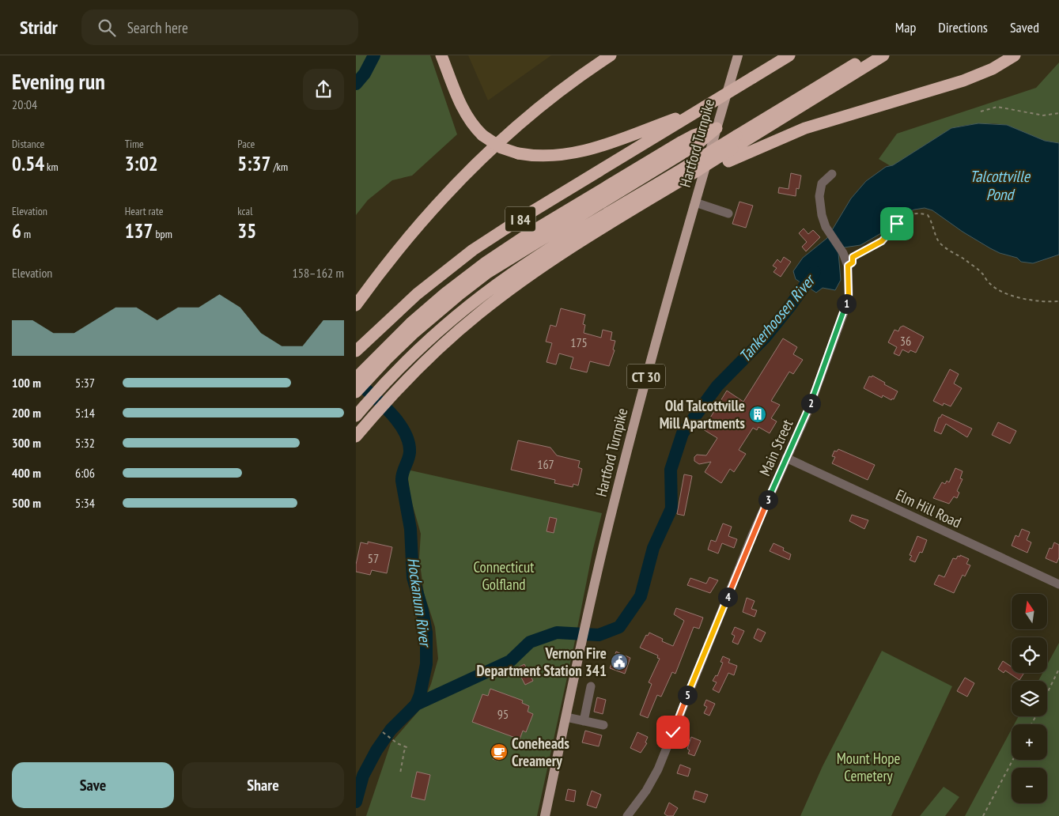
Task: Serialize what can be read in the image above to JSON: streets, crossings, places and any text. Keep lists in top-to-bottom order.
{
  "streets": {
    "highway": ["I 84"],
    "main road": ["Hartford Turnpike", "CT 30"],
    "street": ["Main Street", "Elm Hill Road"]
  },
  "crossings": [
    ["Main Street", "Elm Hill Road"]
  ],
  "water": ["Talcottville Pond", "Tankerhoosen River", "Hockanum River"],
  "parks": ["Connecticut Golfland", "Mount Hope Cemetery"],
  "places": {
    "building": ["Old Talcottville Mill Apartments"],
    "public building": ["Vernon Fire Department Station 341"],
    "cafe": ["Coneheads Creamery"]
  },
  "house_numbers": [
    "36",
    "175",
    "167",
    "57",
    "95"
  ],
  "north": "top",
  "page": {
    "header": "Stridr",
    "search": "Search here",
    "nav": ["Map", "Directions", "Saved"],
    "heading": ["Evening run", "20:04"],
    "stats": [
      ["Distance", "0.54 km"],
      ["Time", "3:02"],
      ["Pace", "5:37 /km"],
      ["Elevation", "6 m"],
      ["Heart rate", "137 bpm"],
      ["kcal", "35"]
    ],
    "chart": ["Elevation", "158–162 m"],
    "pins": [
      "1",
      "2",
      "3",
      "4",
      "5"
    ],
    "list": [
      {
        "name": "100 m",
        "note": "5:37"
      },
      {
        "name": "200 m",
        "note": "5:14"
      },
      {
        "name": "300 m",
        "note": "5:32"
      },
      {
        "name": "400 m",
        "note": "6:06"
      },
      {
        "name": "500 m",
        "note": "5:34"
      }
    ],
    "map_buttons": ["+", "−"],
    "buttons": ["Save", "Share"]
  }
}
